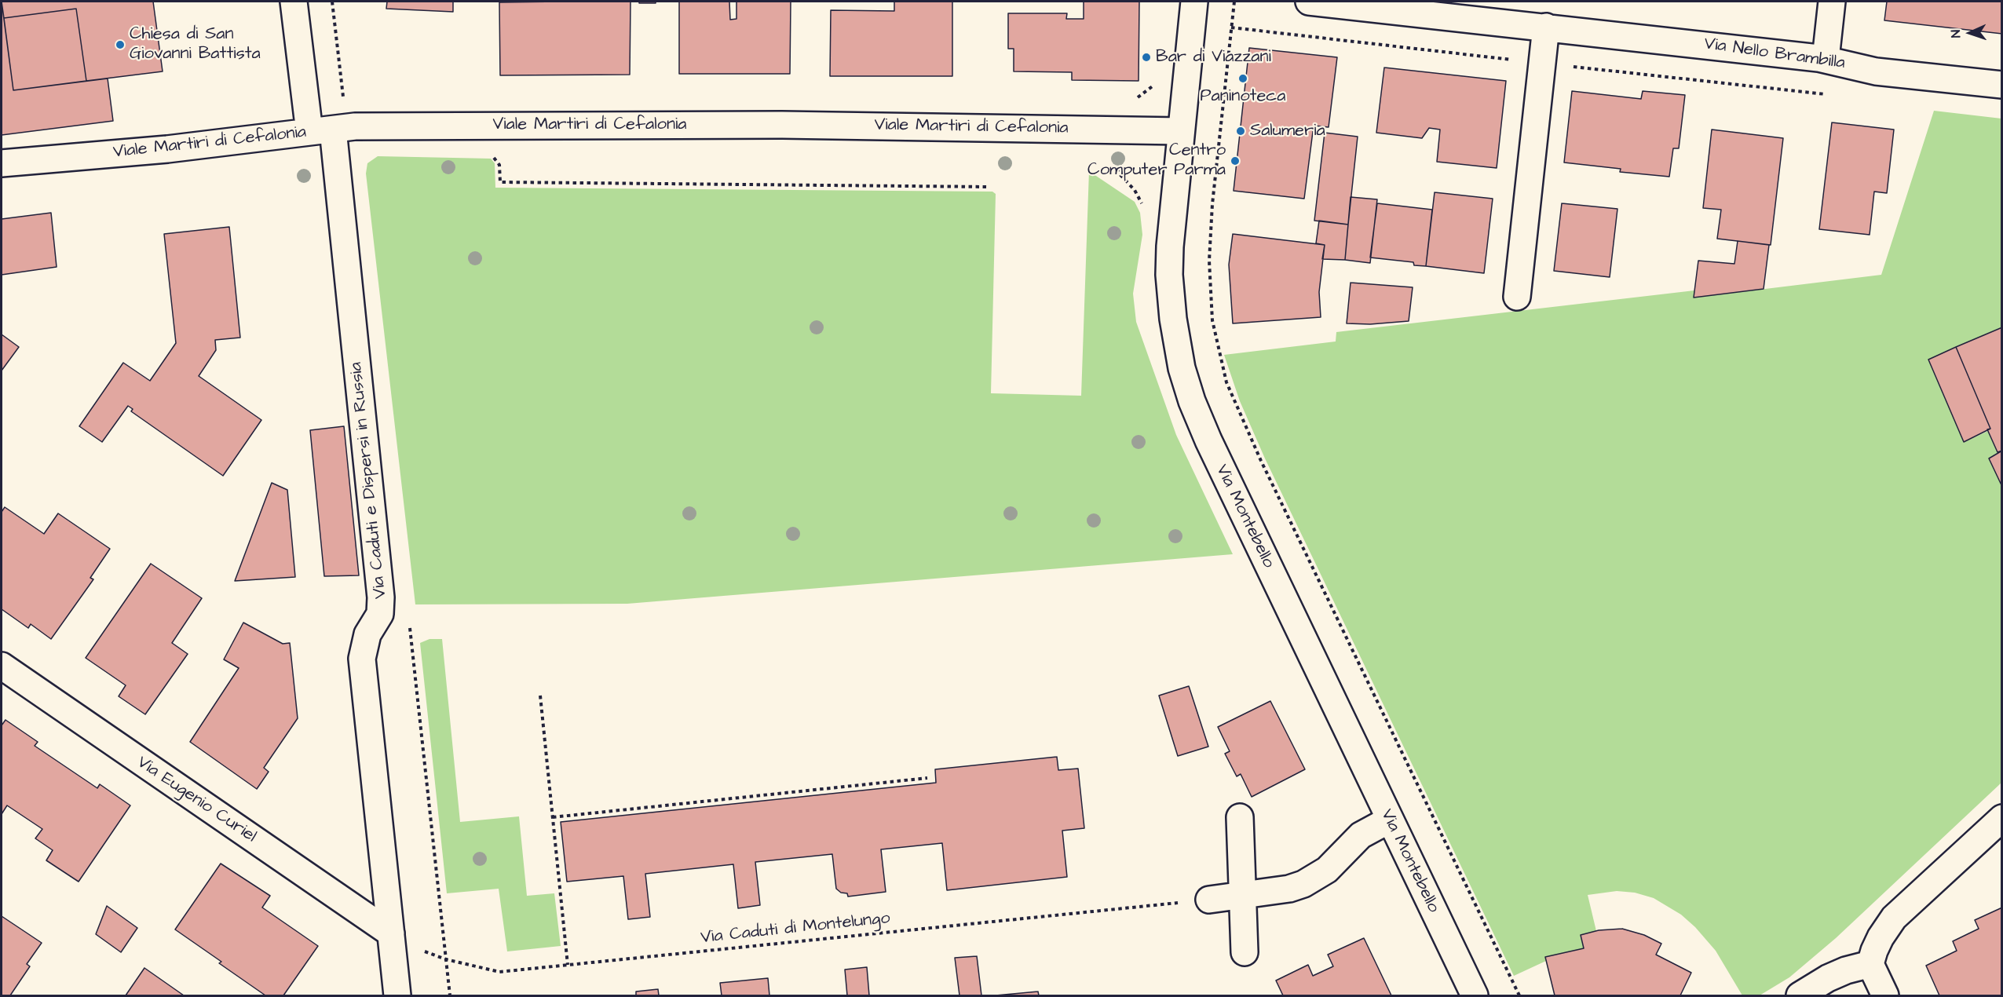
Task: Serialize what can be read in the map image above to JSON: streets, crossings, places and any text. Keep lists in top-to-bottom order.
{
  "streets": {
    "street": [
      "Via Nello Brambilla",
      "Viale Martiri di Cefalonia",
      "Via Caduti e Dispersi in Russia",
      "Via Montebello",
      "Via Eugenio Curiel"
    ],
    "path": ["Via Caduti di Montelungo"]
  },
  "crossings": [
    ["Viale Martiri di Cefalonia", "Via Caduti e Dispersi in Russia"],
    ["Viale Martiri di Cefalonia", "Via Montebello"],
    ["Via Caduti e Dispersi in Russia", "Via Eugenio Curiel"],
    ["Via Caduti e Dispersi in Russia", "Via Caduti di Montelungo"],
    ["Via Eugenio Curiel", "Via Caduti di Montelungo"]
  ],
  "places": [
    "Chiesa di San Giovanni Battista",
    "Bar di Viazzani",
    "Paninoteca",
    "Salumeria",
    "Centro Computer Parma"
  ],
  "north": "left"
}
